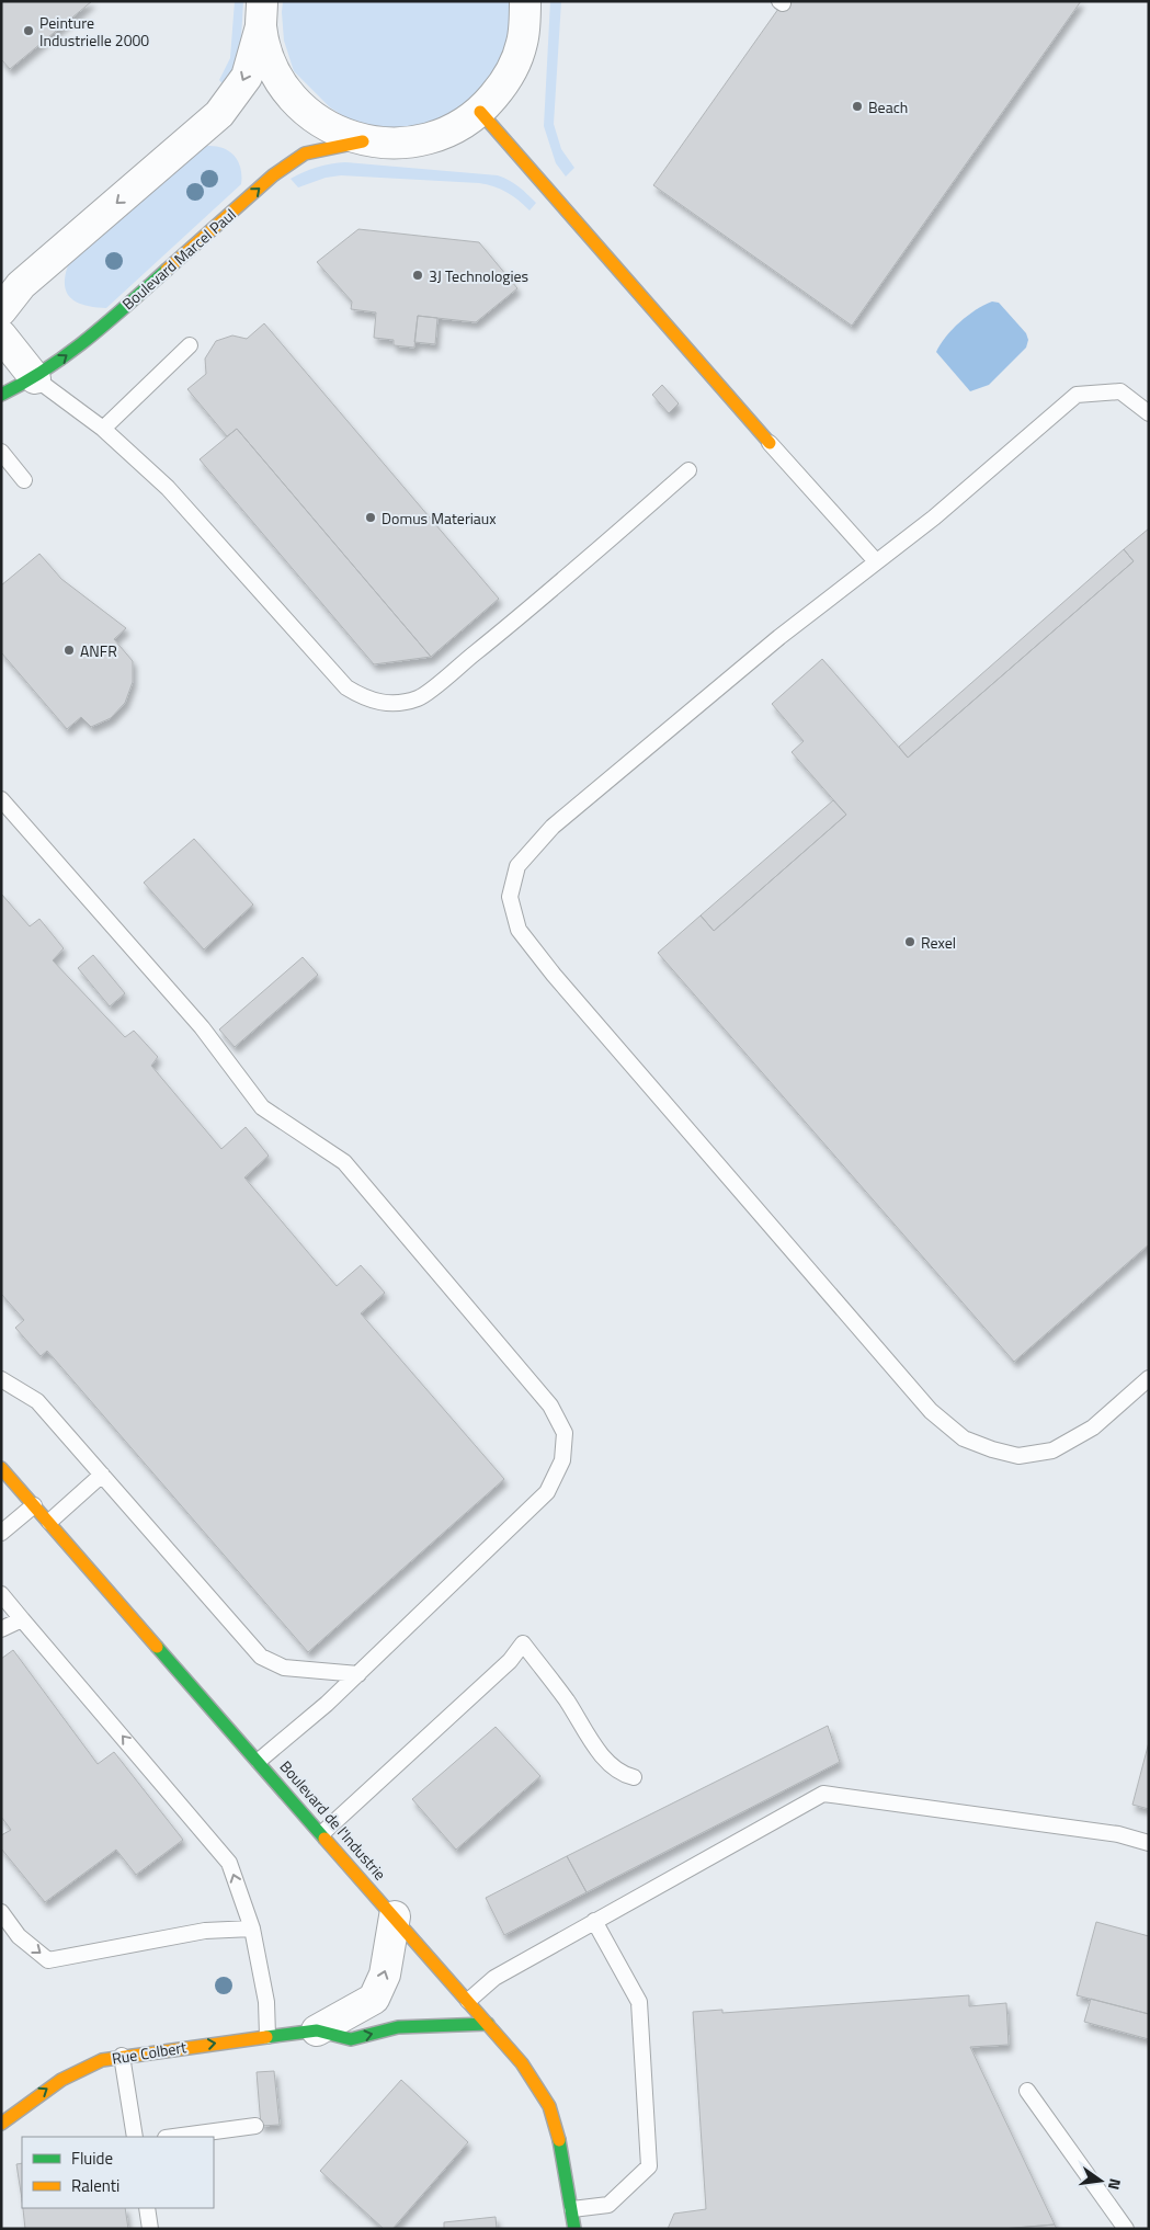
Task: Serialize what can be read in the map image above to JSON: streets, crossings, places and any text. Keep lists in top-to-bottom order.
{
  "streets": {
    "street": ["Boulevard Marcel Paul", "Boulevard de l'Industrie", "Rue Colbert"]
  },
  "crossings": [
    ["Boulevard de l'Industrie", "Rue Colbert"]
  ],
  "one_way": ["Rue Colbert"],
  "places": [
    "Peinture Industrielle 2000",
    "Beach",
    "3J Technologies",
    "Domus Materiaux",
    "ANFR",
    "Rexel"
  ],
  "legend": ["Fluide", "Ralenti"],
  "north": "right"
}
